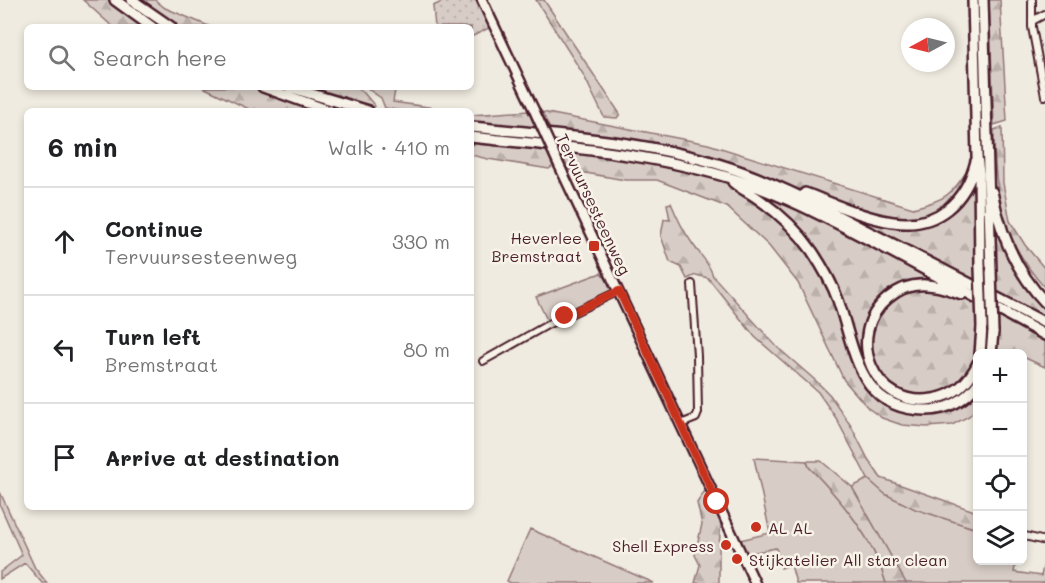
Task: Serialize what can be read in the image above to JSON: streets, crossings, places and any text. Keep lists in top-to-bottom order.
{
  "streets": {
    "main road": ["Tervuursesteenweg"]
  },
  "places": {
    "transit": ["Heverlee Bremstraat"],
    "other": ["AL AL", "Shell Express", "Stijkatelier All star clean"]
  },
  "north": "left",
  "page": {
    "search": "Search here",
    "heading": ["6 min", "Walk · 410 m"],
    "list": [
      ["Continue", "Tervuursesteenweg", "330 m"],
      ["Turn left", "Bremstraat", "80 m"],
      "Arrive at destination"
    ],
    "map_buttons": ["+", "−"]
  }
}
